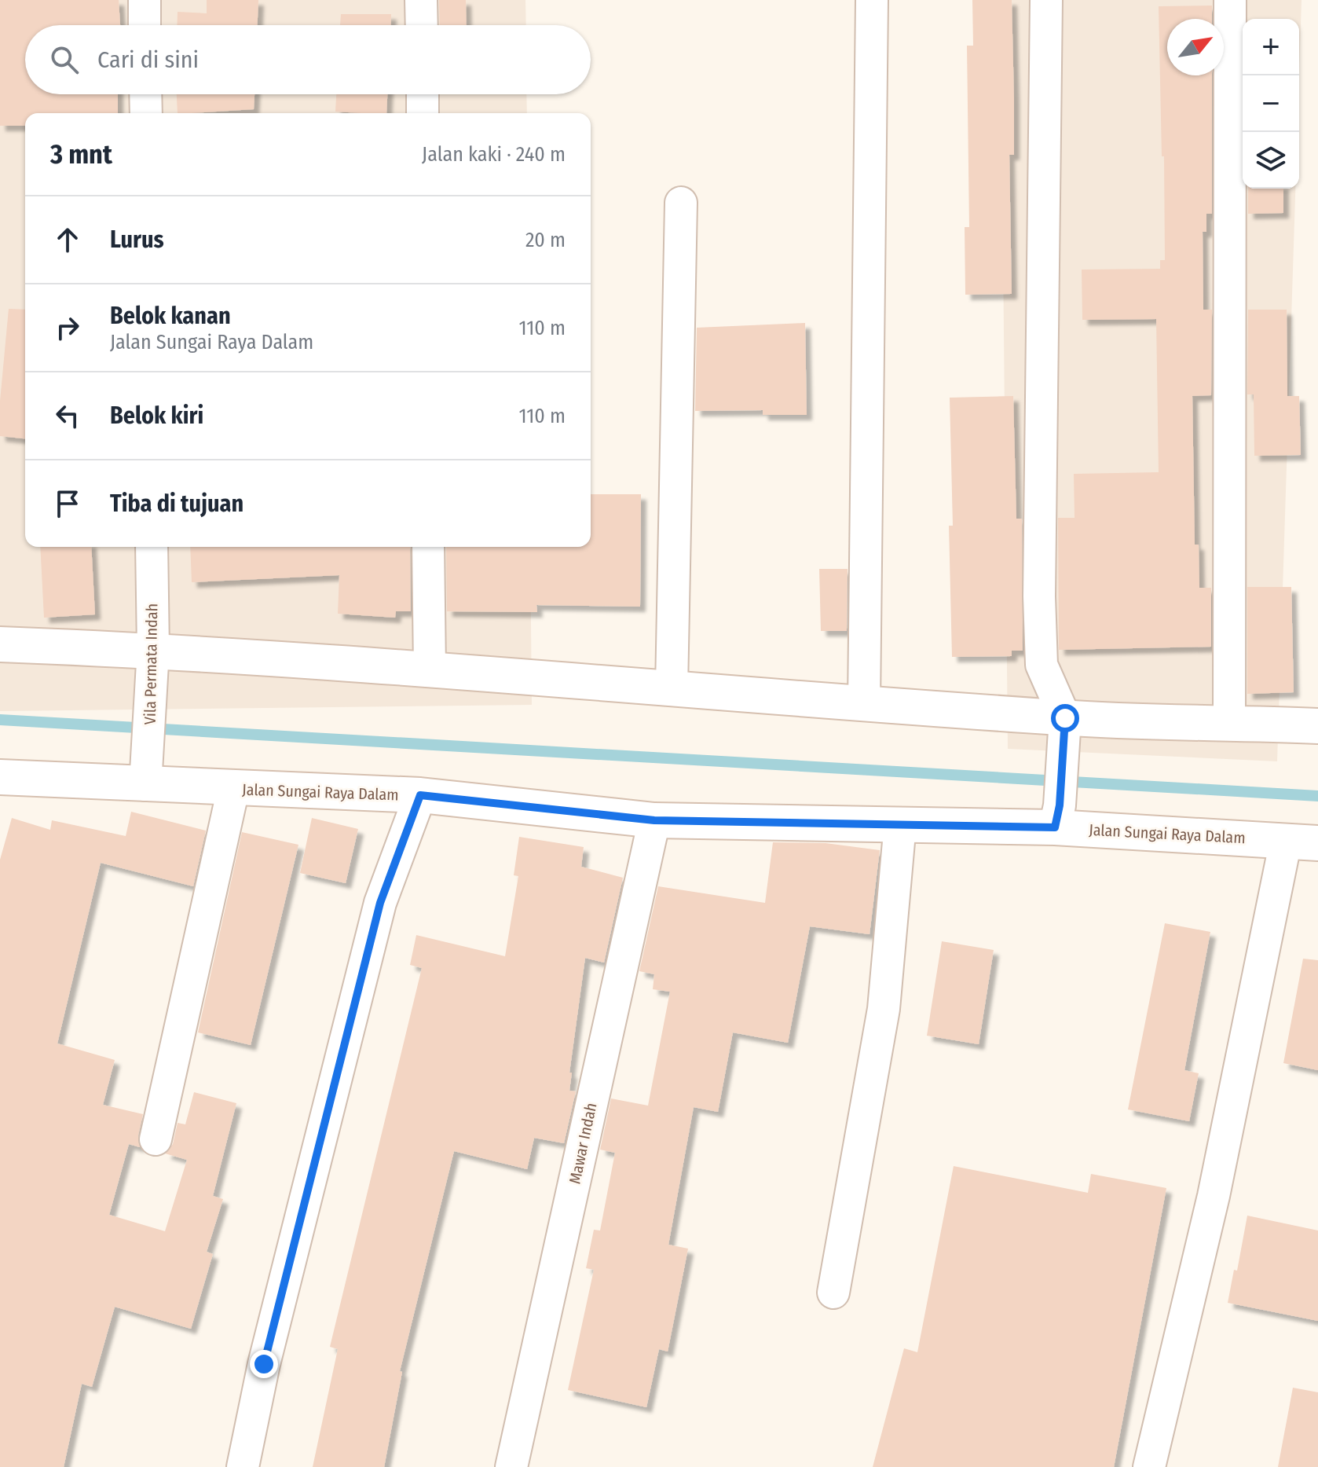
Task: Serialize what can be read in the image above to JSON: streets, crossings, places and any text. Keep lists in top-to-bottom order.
{
  "streets": {
    "street": ["Vila Permata Indah", "Jalan Sungai Raya Dalam", "Mawar Indah"]
  },
  "crossings": [
    ["Vila Permata Indah", "Jalan Sungai Raya Dalam"],
    ["Jalan Sungai Raya Dalam", "Mawar Indah"]
  ],
  "north": "top right",
  "page": {
    "map_buttons": ["+", "−"],
    "search": "Cari di sini",
    "heading": ["3 mnt", "Jalan kaki · 240 m"],
    "list": [
      ["Lurus", "20 m"],
      ["Belok kanan", "Jalan Sungai Raya Dalam", "110 m"],
      ["Belok kiri", "110 m"],
      "Tiba di tujuan"
    ]
  }
}
